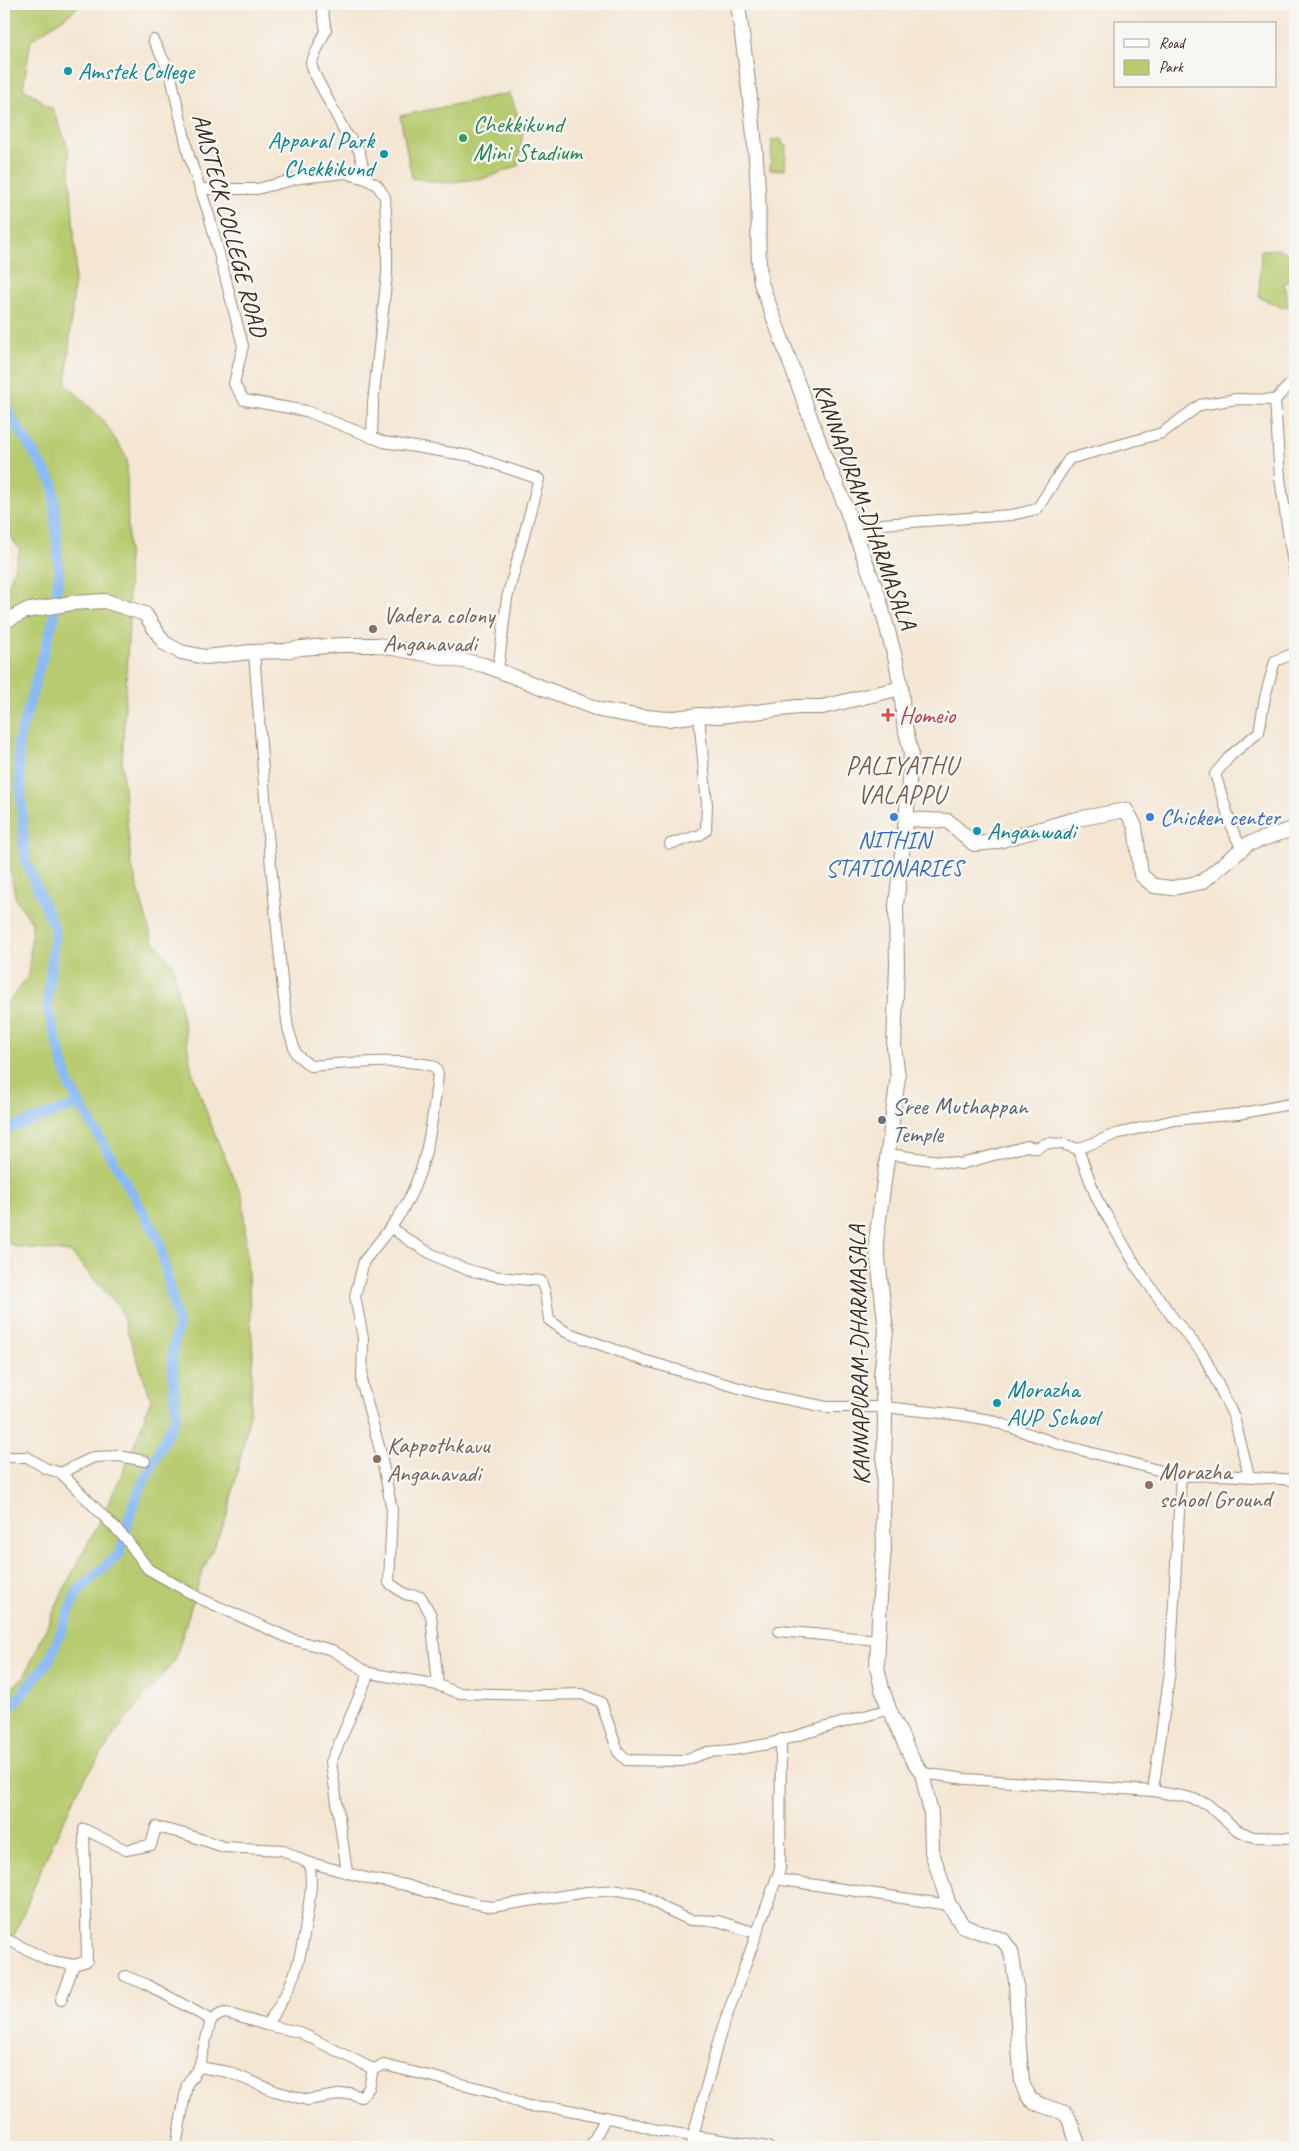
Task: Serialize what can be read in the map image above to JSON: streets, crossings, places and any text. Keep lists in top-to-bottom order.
{
  "streets": {
    "main road": ["KANNAPURAM-DHARMASALA"],
    "street": ["AMSTECK COLLEGE ROAD"]
  },
  "districts": ["PALIYATHU VALAPPU"],
  "places": {
    "other": [
      "Amstek College",
      "Chekkikund Mini Stadium",
      "Apparal Park Chekkikund",
      "Vadera colony Anganavadi",
      "NITHIN STATIONARIES",
      "Chicken center",
      "Anganwadi",
      "Sree Muthappan Temple",
      "Morazha AUP School",
      "Kappothkavu Anganavadi",
      "Morazha school Ground"
    ],
    "health": ["Homeio"]
  },
  "legend": ["Road", "Park"]
}
